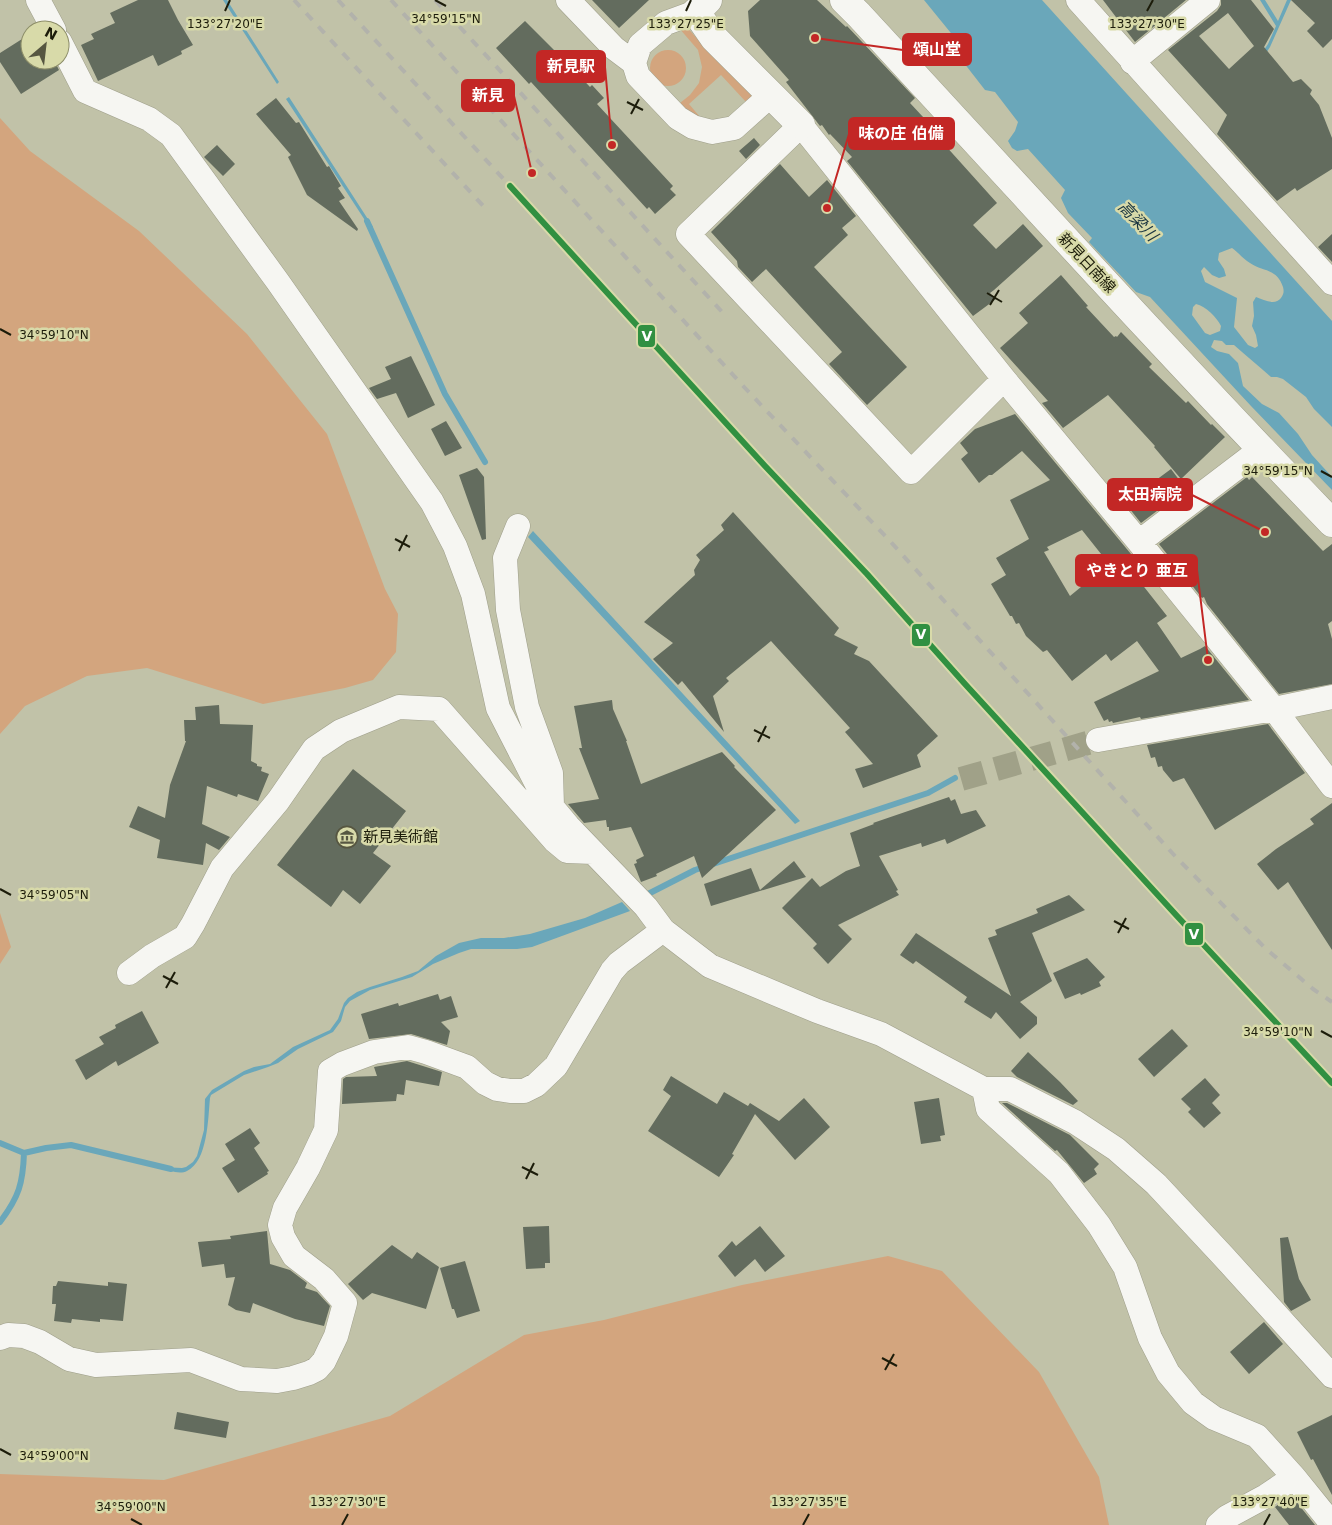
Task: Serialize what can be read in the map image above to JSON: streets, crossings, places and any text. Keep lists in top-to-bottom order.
{
  "streets": {
    "main road": ["新見日南線"]
  },
  "water": ["高梁川"],
  "places": {
    "other": [
      "頌山堂",
      "新見駅",
      "新見",
      "味の庄 伯備",
      "太田病院",
      "やきとり 亜互"
    ],
    "museum": ["新見美術館"]
  },
  "lines": ["transit line V"],
  "north": "top right",
  "coordinates": [
    "34°59'15\"N",
    "133°27'20\"E",
    "133°27'25\"E",
    "133°27'30\"E",
    "34°59'10\"N",
    "34°59'05\"N",
    "34°59'00\"N",
    "133°27'35\"E",
    "133°27'40\"E"
  ]
}
